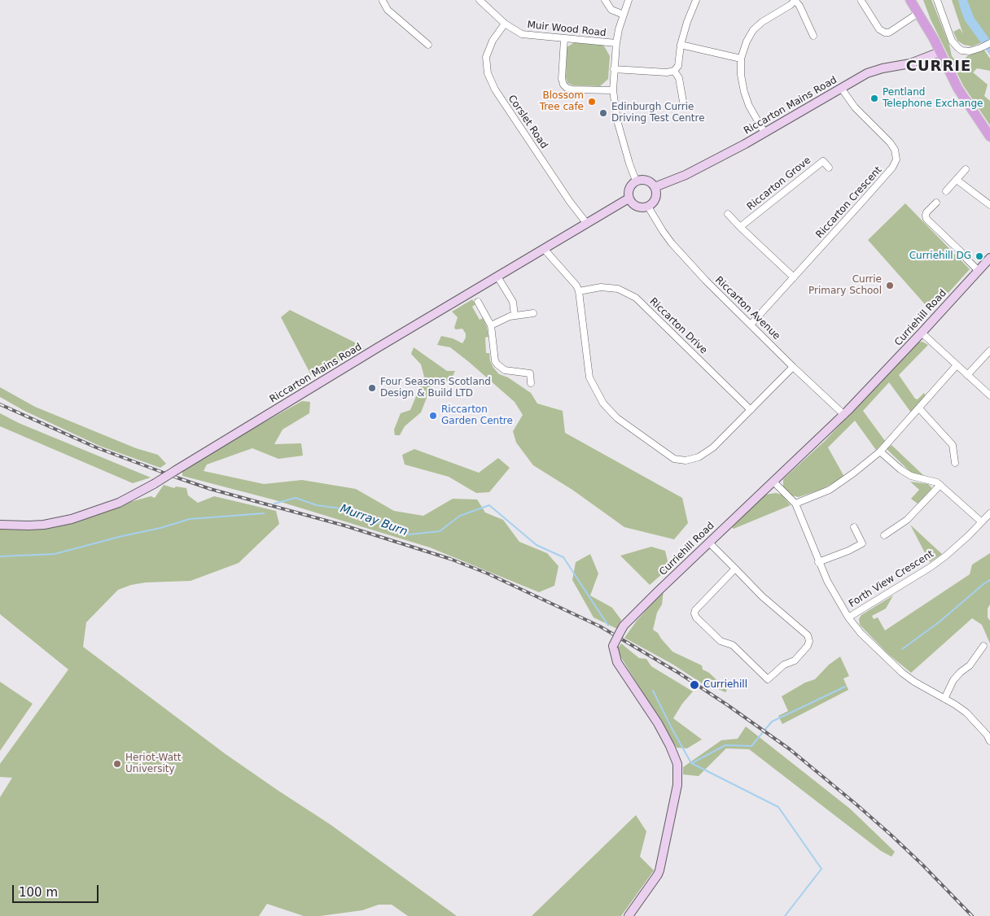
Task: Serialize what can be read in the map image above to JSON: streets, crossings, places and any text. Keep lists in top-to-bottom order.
{
  "streets": {
    "street": [
      "Muir Wood Road",
      "Riccarton Mains Road",
      "Corslet Road",
      "Riccarton Grove",
      "Riccarton Crescent",
      "Riccarton Avenue",
      "Curriehill Road",
      "Riccarton Drive",
      "Forth View Crescent"
    ]
  },
  "crossings": [
    ["Muir Wood Road", "Corslet Road"],
    ["Riccarton Mains Road", "Corslet Road"],
    ["Riccarton Mains Road", "Riccarton Crescent"],
    ["Riccarton Mains Road", "Riccarton Avenue"],
    ["Riccarton Crescent", "Riccarton Avenue"],
    ["Riccarton Avenue", "Curriehill Road"],
    ["Curriehill Road", "Forth View Crescent"]
  ],
  "districts": ["CURRIE"],
  "water": ["Murray Burn"],
  "places": [
    "Pentland Telephone Exchange",
    "Blossom Tree cafe",
    "Edinburgh Currie Driving Test Centre",
    "Curriehill DG",
    "Currie Primary School",
    "Four Seasons Scotland Design & Build LTD",
    "Riccarton Garden Centre",
    "Curriehill",
    "Heriot-Watt University"
  ],
  "scale_bar": "100 m"
}
